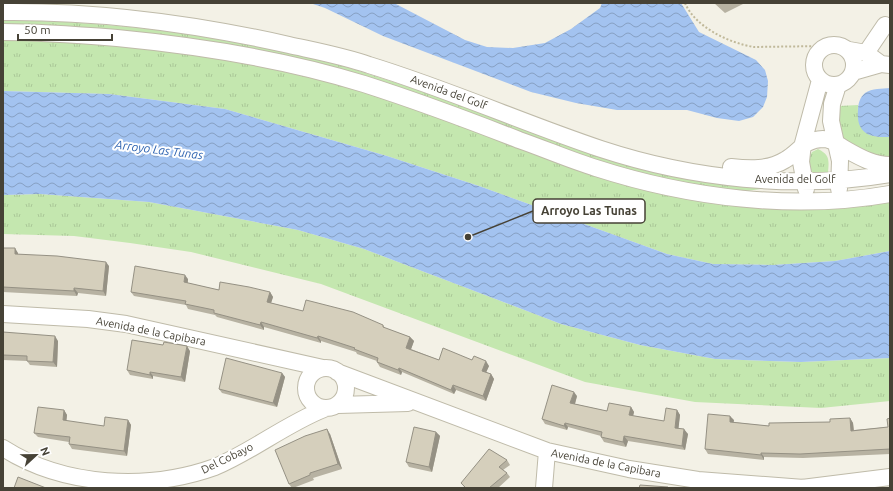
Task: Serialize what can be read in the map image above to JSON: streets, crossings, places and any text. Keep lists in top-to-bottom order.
{
  "streets": {
    "street": ["Avenida del Golf", "Avenida de la Capibara", "Del Cobayo"]
  },
  "crossings": [
    ["Avenida de la Capibara", "Del Cobayo"]
  ],
  "water": ["Arroyo Las Tunas"],
  "places": ["Arroyo Las Tunas"],
  "scale_bar": "50 m",
  "north": "right"
}
